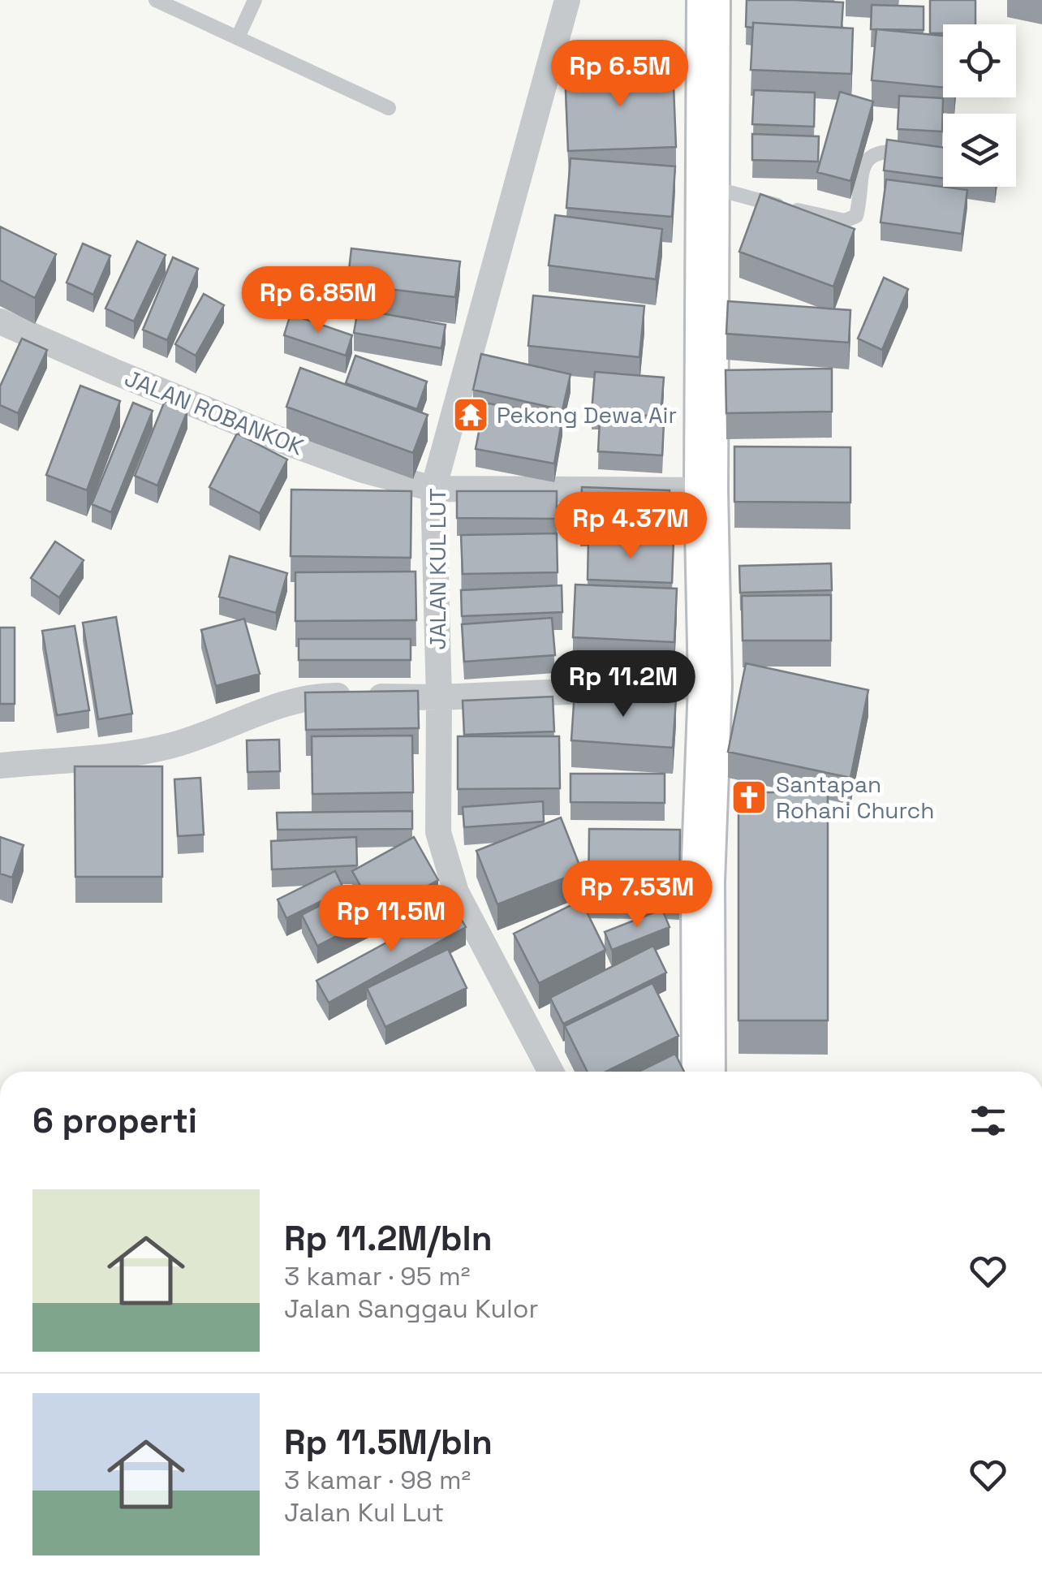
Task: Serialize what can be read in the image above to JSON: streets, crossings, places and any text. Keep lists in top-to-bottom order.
{
  "streets": {
    "street": ["JALAN ROBANKOK", "JALAN KUL LUT"]
  },
  "crossings": [
    ["JALAN ROBANKOK", "JALAN KUL LUT"]
  ],
  "places": {
    "temple": ["Pekong Dewa Air"],
    "church": ["Santapan Rohani Church"]
  },
  "page": {
    "price": [
      "Rp 6.5M",
      "Rp 6.85M",
      "Rp 4.37M",
      "Rp 11.2M",
      "Rp 7.53M",
      "Rp 11.5M"
    ],
    "heading": "6 properti",
    "list": [
      {
        "name": "Rp 11.2M/bln",
        "note": "3 kamar · 95 m² · Jalan Sanggau Kulor"
      },
      {
        "name": "Rp 11.5M/bln",
        "note": "3 kamar · 98 m² · Jalan Kul Lut"
      }
    ]
  }
}
